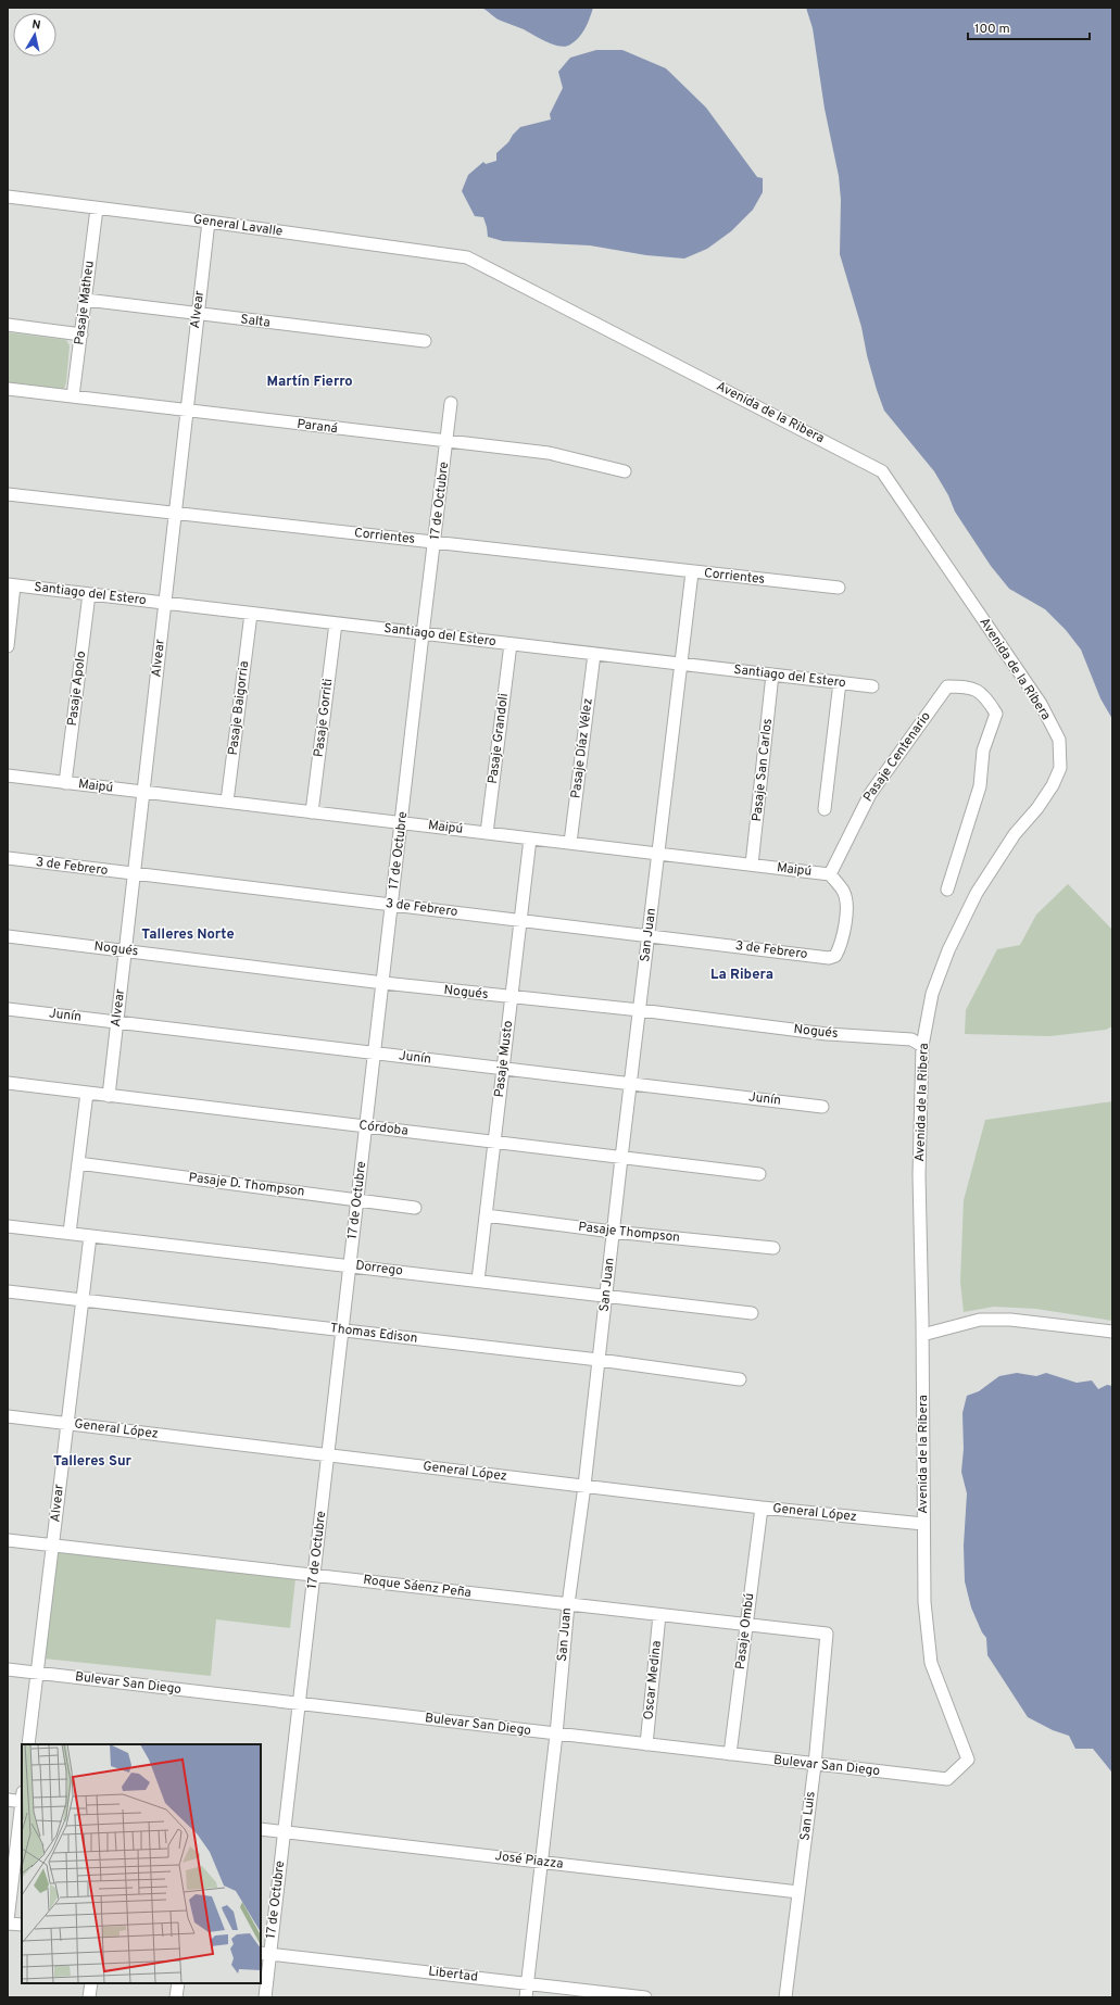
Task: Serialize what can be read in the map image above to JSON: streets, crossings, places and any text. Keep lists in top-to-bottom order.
{
  "streets": {
    "street": [
      "General Lavalle",
      "Pasaje Matheu",
      "Alvear",
      "Salta",
      "Avenida de la Ribera",
      "Paraná",
      "17 de Octubre",
      "Corrientes",
      "Santiago del Estero",
      "Pasaje Apolo",
      "Pasaje Baigorria",
      "Pasaje Gorriti",
      "Pasaje Grandoli",
      "Pasaje Díaz Vélez",
      "Pasaje Centenario",
      "Pasaje San Carlos",
      "Maipú",
      "3 de Febrero",
      "San Juan",
      "Nogués",
      "Junín",
      "Pasaje Musto",
      "Córdoba",
      "Pasaje D. Thompson",
      "Pasaje Thompson",
      "Dorrego",
      "Thomas Edison",
      "General López",
      "Roque Sáenz Peña",
      "Pasaje Ombú",
      "Oscar Medina",
      "Bulevar San Diego",
      "San Luis",
      "José Piazza",
      "Libertad"
    ]
  },
  "crossings": [
    ["General Lavalle", "Pasaje Matheu"],
    ["General Lavalle", "Alvear"],
    ["General Lavalle", "Avenida de la Ribera"],
    ["Pasaje Matheu", "Salta"],
    ["Pasaje Matheu", "Paraná"],
    ["Alvear", "Salta"],
    ["Alvear", "Paraná"],
    ["Alvear", "Corrientes"],
    ["Alvear", "Santiago del Estero"],
    ["Alvear", "Maipú"],
    ["Alvear", "3 de Febrero"],
    ["Alvear", "Nogués"],
    ["Alvear", "Junín"],
    ["Alvear", "Córdoba"],
    ["Alvear", "Dorrego"],
    ["Alvear", "Thomas Edison"],
    ["Alvear", "General López"],
    ["Alvear", "Roque Sáenz Peña"],
    ["Alvear", "Bulevar San Diego"],
    ["Avenida de la Ribera", "Nogués"],
    ["Avenida de la Ribera", "General López"],
    ["Avenida de la Ribera", "Bulevar San Diego"],
    ["Paraná", "17 de Octubre"],
    ["17 de Octubre", "Corrientes"],
    ["17 de Octubre", "Santiago del Estero"],
    ["17 de Octubre", "Maipú"],
    ["17 de Octubre", "3 de Febrero"],
    ["17 de Octubre", "Nogués"],
    ["17 de Octubre", "Junín"],
    ["17 de Octubre", "Córdoba"],
    ["17 de Octubre", "Pasaje D. Thompson"],
    ["17 de Octubre", "Dorrego"],
    ["17 de Octubre", "Thomas Edison"],
    ["17 de Octubre", "General López"],
    ["17 de Octubre", "Roque Sáenz Peña"],
    ["17 de Octubre", "Bulevar San Diego"],
    ["17 de Octubre", "José Piazza"],
    ["17 de Octubre", "Libertad"],
    ["Corrientes", "San Juan"],
    ["Santiago del Estero", "Pasaje Apolo"],
    ["Santiago del Estero", "Pasaje Baigorria"],
    ["Santiago del Estero", "Pasaje Gorriti"],
    ["Santiago del Estero", "Pasaje Grandoli"],
    ["Santiago del Estero", "Pasaje Díaz Vélez"],
    ["Santiago del Estero", "Pasaje San Carlos"],
    ["Santiago del Estero", "San Juan"],
    ["Pasaje Apolo", "Maipú"],
    ["Pasaje Baigorria", "Maipú"],
    ["Pasaje Gorriti", "Maipú"],
    ["Pasaje Grandoli", "Maipú"],
    ["Pasaje Díaz Vélez", "Maipú"],
    ["Pasaje Centenario", "Maipú"],
    ["Pasaje Centenario", "3 de Febrero"],
    ["Pasaje San Carlos", "Maipú"],
    ["Maipú", "3 de Febrero"],
    ["Maipú", "San Juan"],
    ["Maipú", "Pasaje Musto"],
    ["3 de Febrero", "San Juan"],
    ["3 de Febrero", "Pasaje Musto"],
    ["San Juan", "Nogués"],
    ["San Juan", "Junín"],
    ["San Juan", "Córdoba"],
    ["San Juan", "Pasaje Thompson"],
    ["San Juan", "Dorrego"],
    ["San Juan", "Thomas Edison"],
    ["San Juan", "General López"],
    ["San Juan", "Roque Sáenz Peña"],
    ["San Juan", "Bulevar San Diego"],
    ["San Juan", "José Piazza"],
    ["San Juan", "Libertad"],
    ["Nogués", "Pasaje Musto"],
    ["Junín", "Pasaje Musto"],
    ["Pasaje Musto", "Córdoba"],
    ["Pasaje Musto", "Pasaje Thompson"],
    ["Pasaje Musto", "Dorrego"],
    ["General López", "Pasaje Ombú"],
    ["Roque Sáenz Peña", "Pasaje Ombú"],
    ["Roque Sáenz Peña", "Oscar Medina"],
    ["Roque Sáenz Peña", "San Luis"],
    ["Pasaje Ombú", "Bulevar San Diego"],
    ["Oscar Medina", "Bulevar San Diego"],
    ["Bulevar San Diego", "San Luis"],
    ["San Luis", "José Piazza"]
  ],
  "districts": [
    "Martín Fierro",
    "Talleres Norte",
    "La Ribera",
    "Talleres Sur"
  ],
  "scale_bar": "100 m",
  "north": "top"
}
